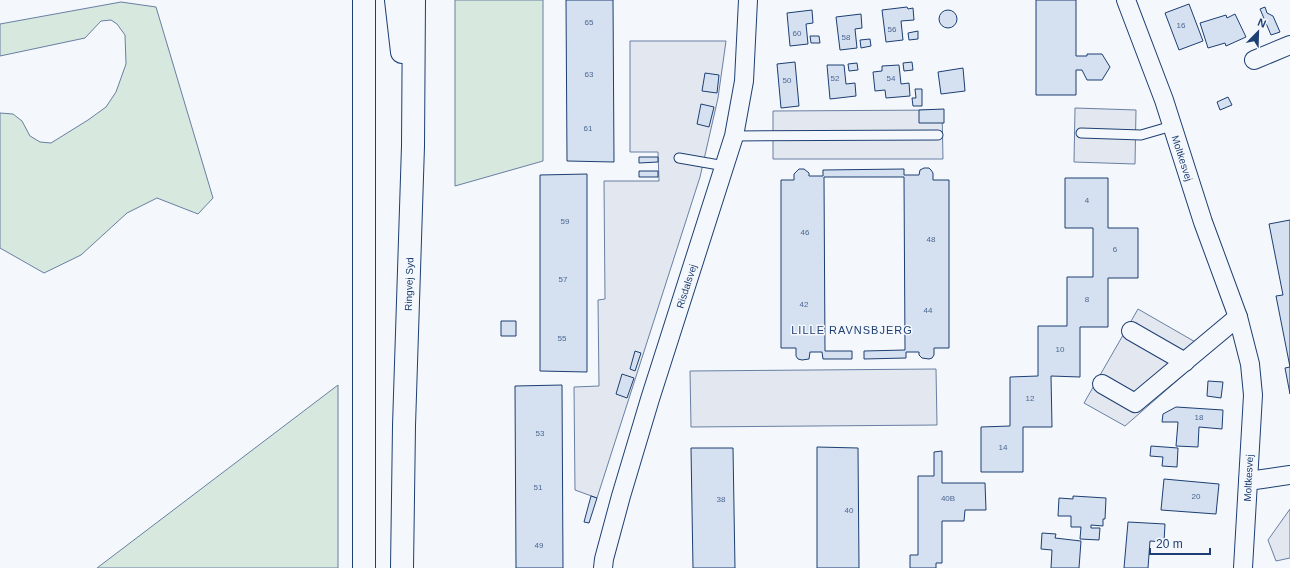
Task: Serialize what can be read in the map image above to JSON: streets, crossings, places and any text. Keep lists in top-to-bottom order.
{
  "streets": {
    "main road": ["Ringvej Syd"],
    "street": ["Moltkesvej", "Risdalsvej"]
  },
  "districts": ["LILLE RAVNSBJERG"],
  "house_numbers": [
    "65",
    "16",
    "56",
    "60",
    "58",
    "63",
    "52",
    "54",
    "50",
    "61",
    "4",
    "59",
    "46",
    "48",
    "6",
    "57",
    "8",
    "42",
    "44",
    "55",
    "10",
    "12",
    "18",
    "53",
    "14",
    "51",
    "20",
    "40B",
    "38",
    "40",
    "49"
  ],
  "scale_bar": "20 m",
  "north": "top right"
}
